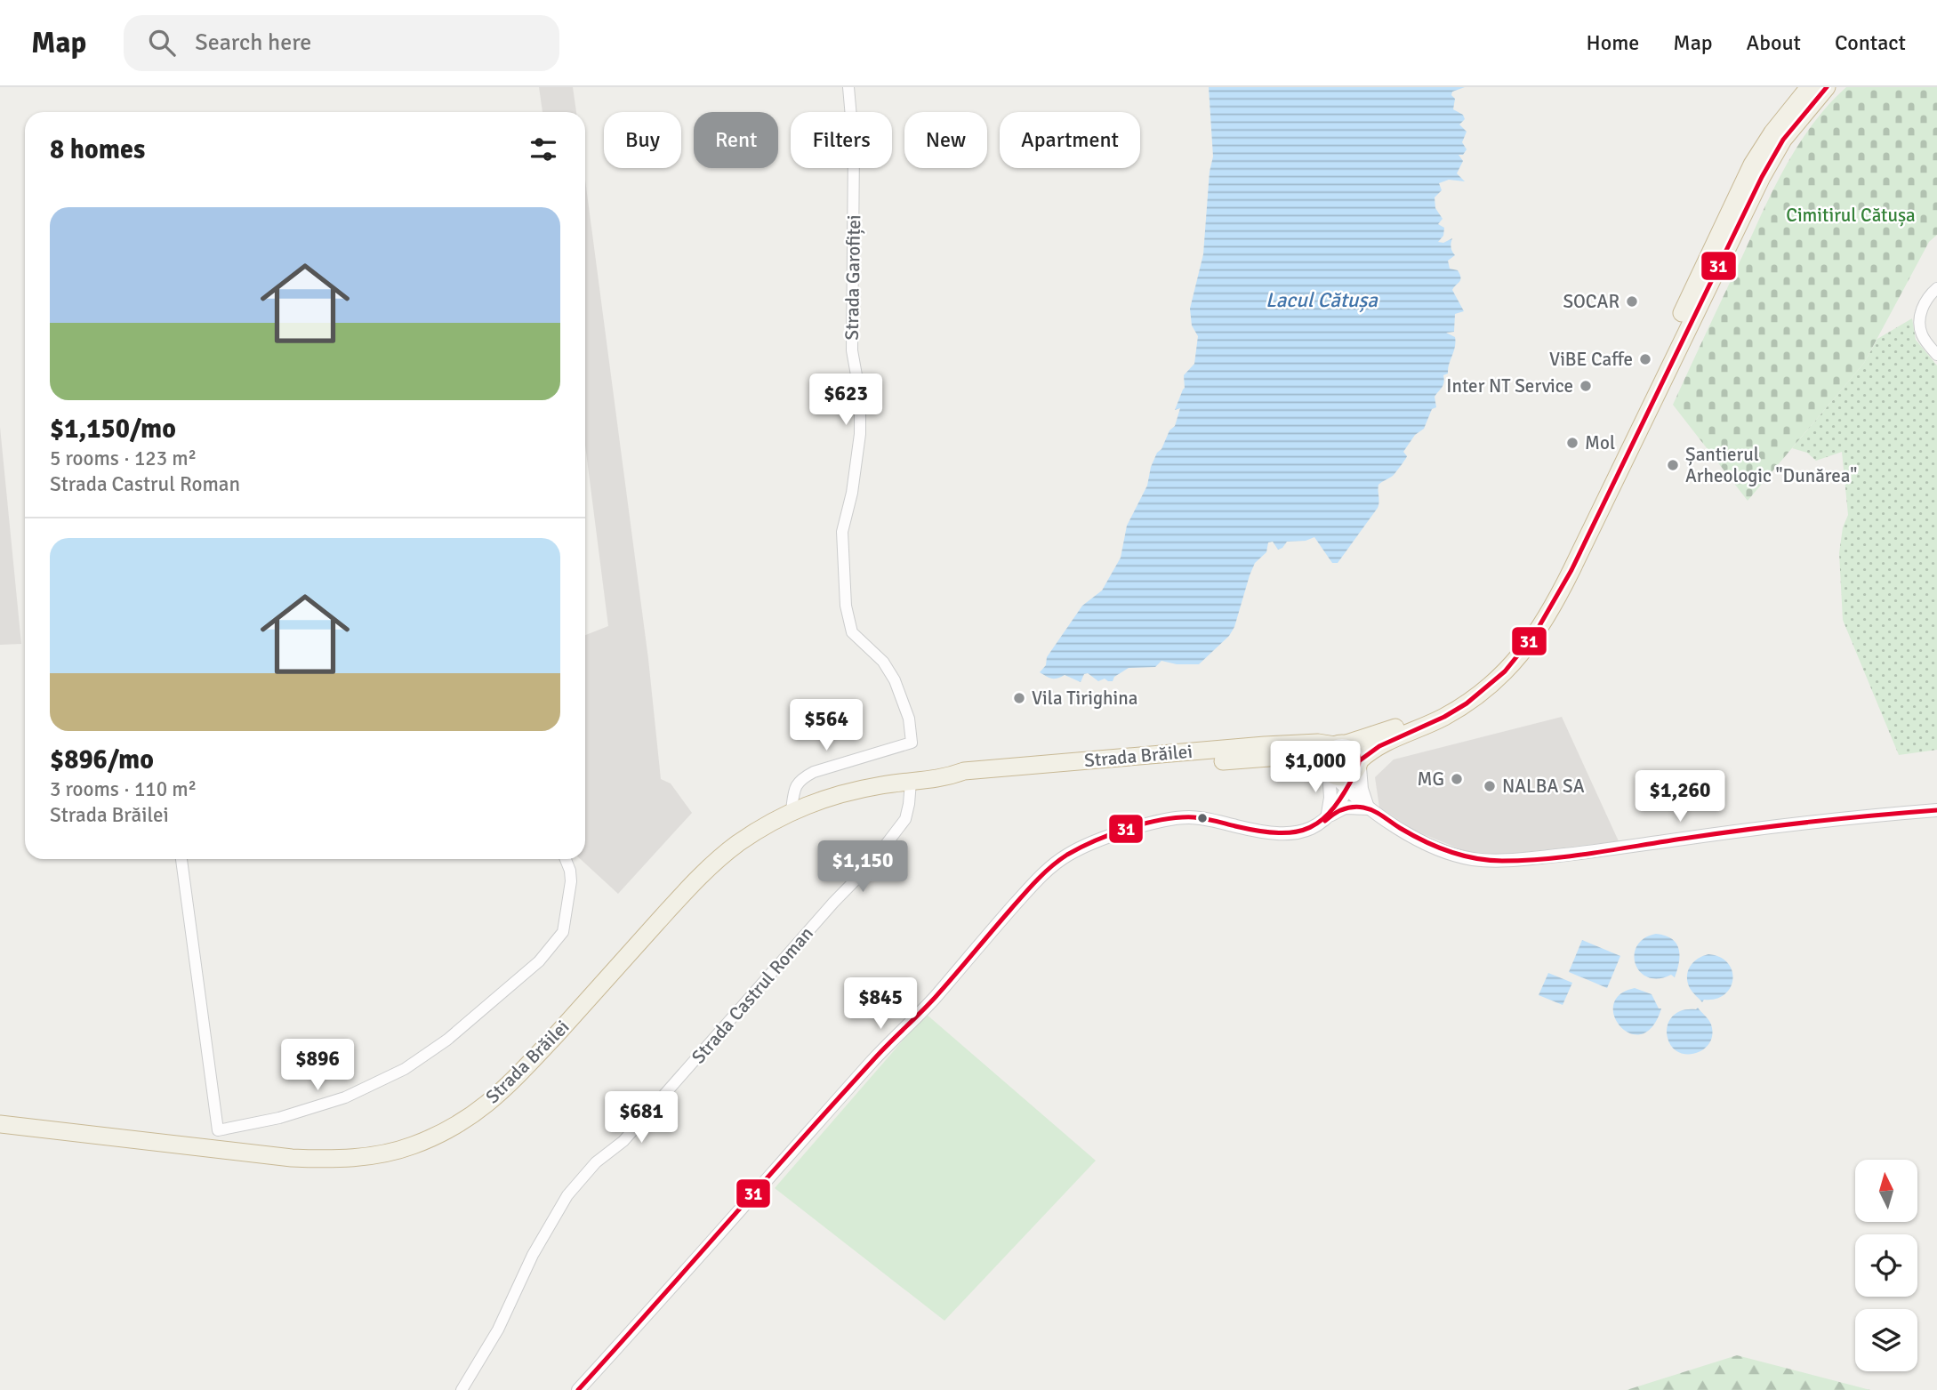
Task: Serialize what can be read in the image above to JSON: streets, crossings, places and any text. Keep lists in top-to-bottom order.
{
  "streets": {
    "highway": ["Strada Brăilei"],
    "street": ["Strada Garofiței", "Strada Castrul Roman"]
  },
  "crossings": [
    ["Strada Garofiței", "Strada Brăilei"],
    ["Strada Brăilei", "Strada Castrul Roman"]
  ],
  "water": ["Lacul Cătușa"],
  "parks": ["Cimitirul Cătușa"],
  "places": [
    "SOCAR",
    "ViBE Caffe",
    "Inter NT Service",
    "Mol",
    "Șantierul Arheologic \"Dunărea\"",
    "Vila Tirighina",
    "MG",
    "NALBA SA"
  ],
  "lines": ["transit line 31"],
  "north": "top",
  "page": {
    "header": "Map",
    "search": "Search here",
    "nav": [
      "Home",
      "Map",
      "About",
      "Contact"
    ],
    "chip": [
      "Buy",
      "Rent",
      "Filters",
      "New",
      "Apartment"
    ],
    "heading": "8 homes",
    "list": [
      {
        "name": "$1,150/mo",
        "note": "5 rooms · 123 m² · Strada Castrul Roman"
      },
      {
        "name": "$896/mo",
        "note": "3 rooms · 110 m² · Strada Brăilei"
      }
    ],
    "price": [
      "$623",
      "$564",
      "$1,000",
      "$1,260",
      "$1,150",
      "$845",
      "$896",
      "$681"
    ]
  }
}
